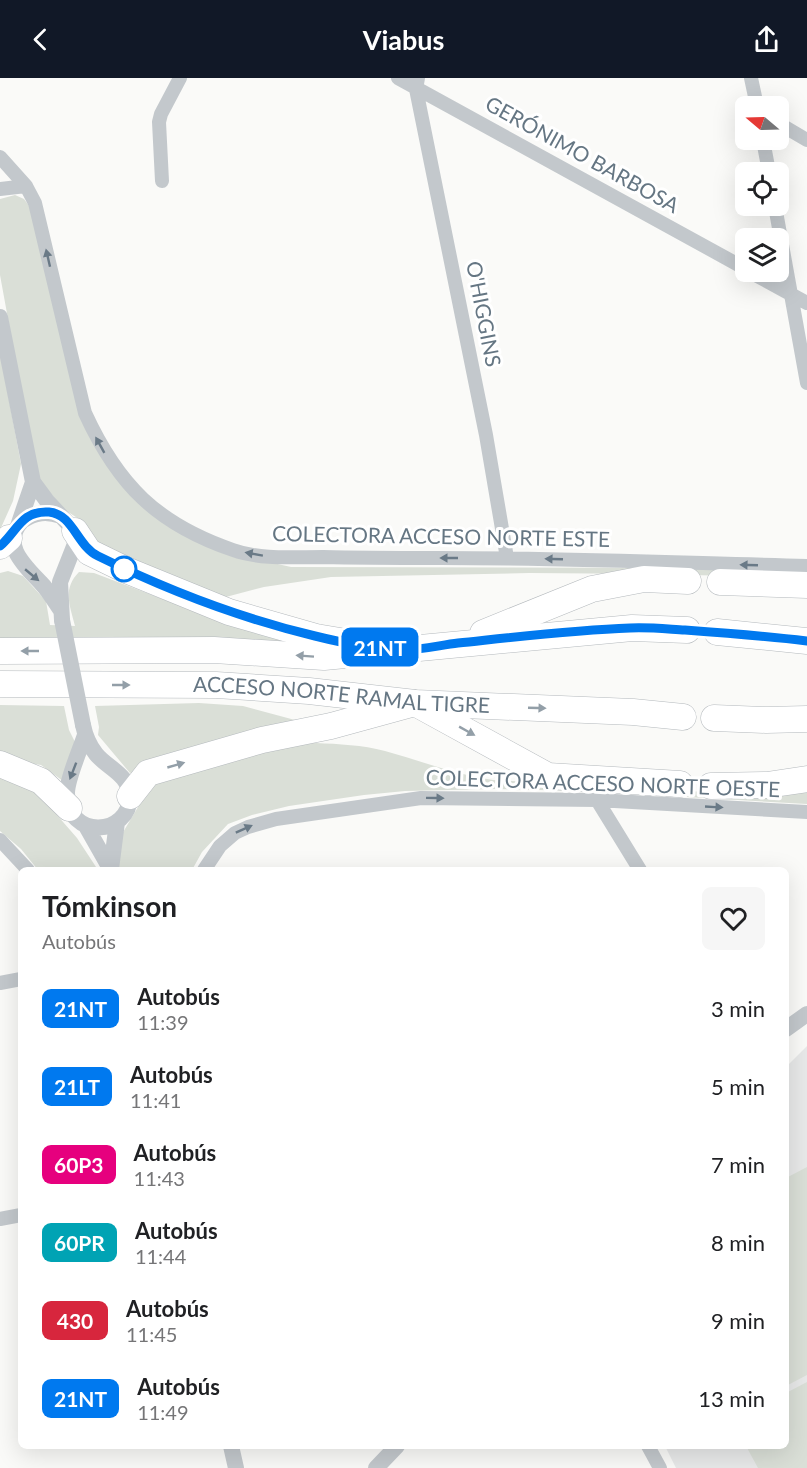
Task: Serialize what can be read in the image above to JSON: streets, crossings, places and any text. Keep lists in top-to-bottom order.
{
  "streets": {
    "highway": ["ACCESO NORTE RAMAL TIGRE"],
    "street": [
      "GERÓNIMO BARBOSA",
      "O'HIGGINS",
      "COLECTORA ACCESO NORTE ESTE",
      "COLECTORA ACCESO NORTE OESTE"
    ]
  },
  "crossings": [
    ["GERÓNIMO BARBOSA", "O'HIGGINS"],
    ["O'HIGGINS", "COLECTORA ACCESO NORTE ESTE"]
  ],
  "one_way": ["COLECTORA ACCESO NORTE ESTE", "COLECTORA ACCESO NORTE OESTE"],
  "lines": ["bus line 21NT"],
  "north": "left",
  "page": {
    "header": "Viabus",
    "on_map": "21NT",
    "heading": ["Tómkinson", "Autobús"],
    "list": [
      {
        "mark": "21NT",
        "name": "Autobús",
        "note": "11:39",
        "value": "3 min"
      },
      {
        "mark": "21LT",
        "name": "Autobús",
        "note": "11:41",
        "value": "5 min"
      },
      {
        "mark": "60P3",
        "name": "Autobús",
        "note": "11:43",
        "value": "7 min"
      },
      {
        "mark": "60PR",
        "name": "Autobús",
        "note": "11:44",
        "value": "8 min"
      },
      {
        "mark": "430",
        "name": "Autobús",
        "note": "11:45",
        "value": "9 min"
      },
      {
        "mark": "21NT",
        "name": "Autobús",
        "note": "11:49",
        "value": "13 min"
      }
    ]
  }
}
